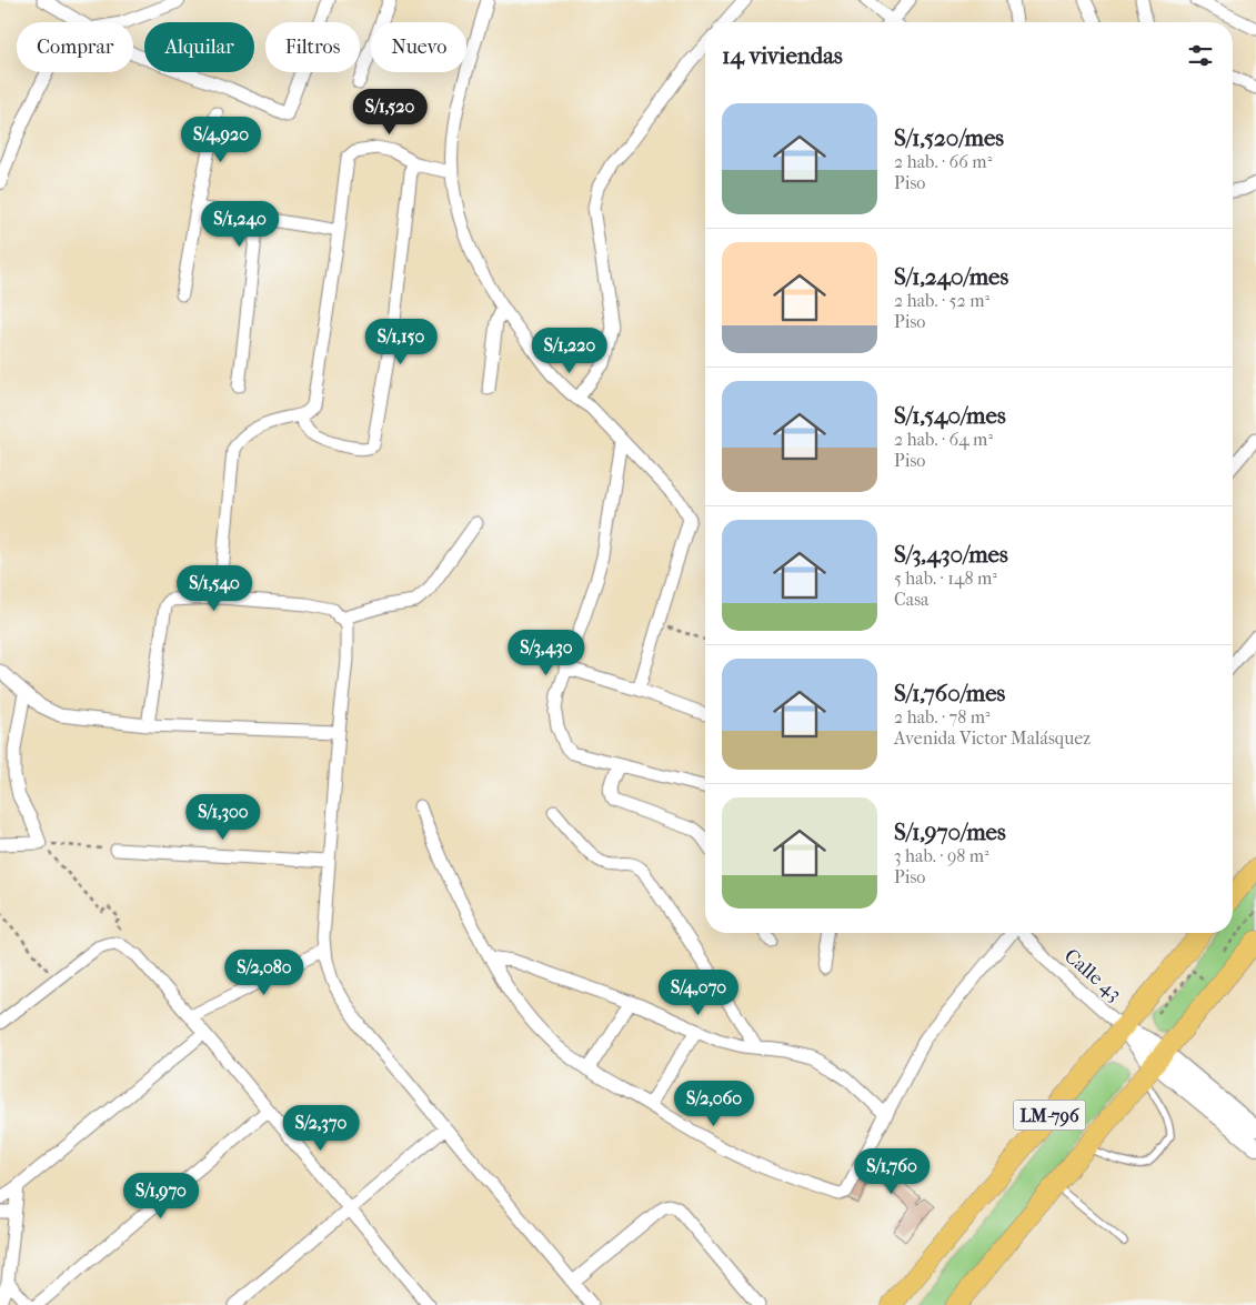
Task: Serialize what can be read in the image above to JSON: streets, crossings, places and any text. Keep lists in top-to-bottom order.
{
  "streets": {
    "main road": ["LM-796"],
    "street": ["Calle 43"]
  },
  "crossings": [
    ["Calle 43", "LM-796"]
  ],
  "page": {
    "chip": [
      "Comprar",
      "Alquilar",
      "Filtros",
      "Nuevo"
    ],
    "heading": "14 viviendas",
    "price": [
      "S/1,520",
      "S/4,920",
      "S/1,240",
      "S/1,150",
      "S/1,220",
      "S/1,540",
      "S/3,430",
      "S/1,300",
      "S/2,080",
      "S/4,070",
      "S/2,060",
      "S/2,370",
      "S/1,760",
      "S/1,970"
    ],
    "list": [
      {
        "name": "S/1,520/mes",
        "note": "2 hab. · 66 m² · Piso"
      },
      {
        "name": "S/1,240/mes",
        "note": "2 hab. · 52 m² · Piso"
      },
      {
        "name": "S/1,540/mes",
        "note": "2 hab. · 64 m² · Piso"
      },
      {
        "name": "S/3,430/mes",
        "note": "5 hab. · 148 m² · Casa"
      },
      {
        "name": "S/1,760/mes",
        "note": "2 hab. · 78 m² · Avenida Victor Malásquez"
      },
      {
        "name": "S/1,970/mes",
        "note": "3 hab. · 98 m² · Piso"
      }
    ]
  }
}
